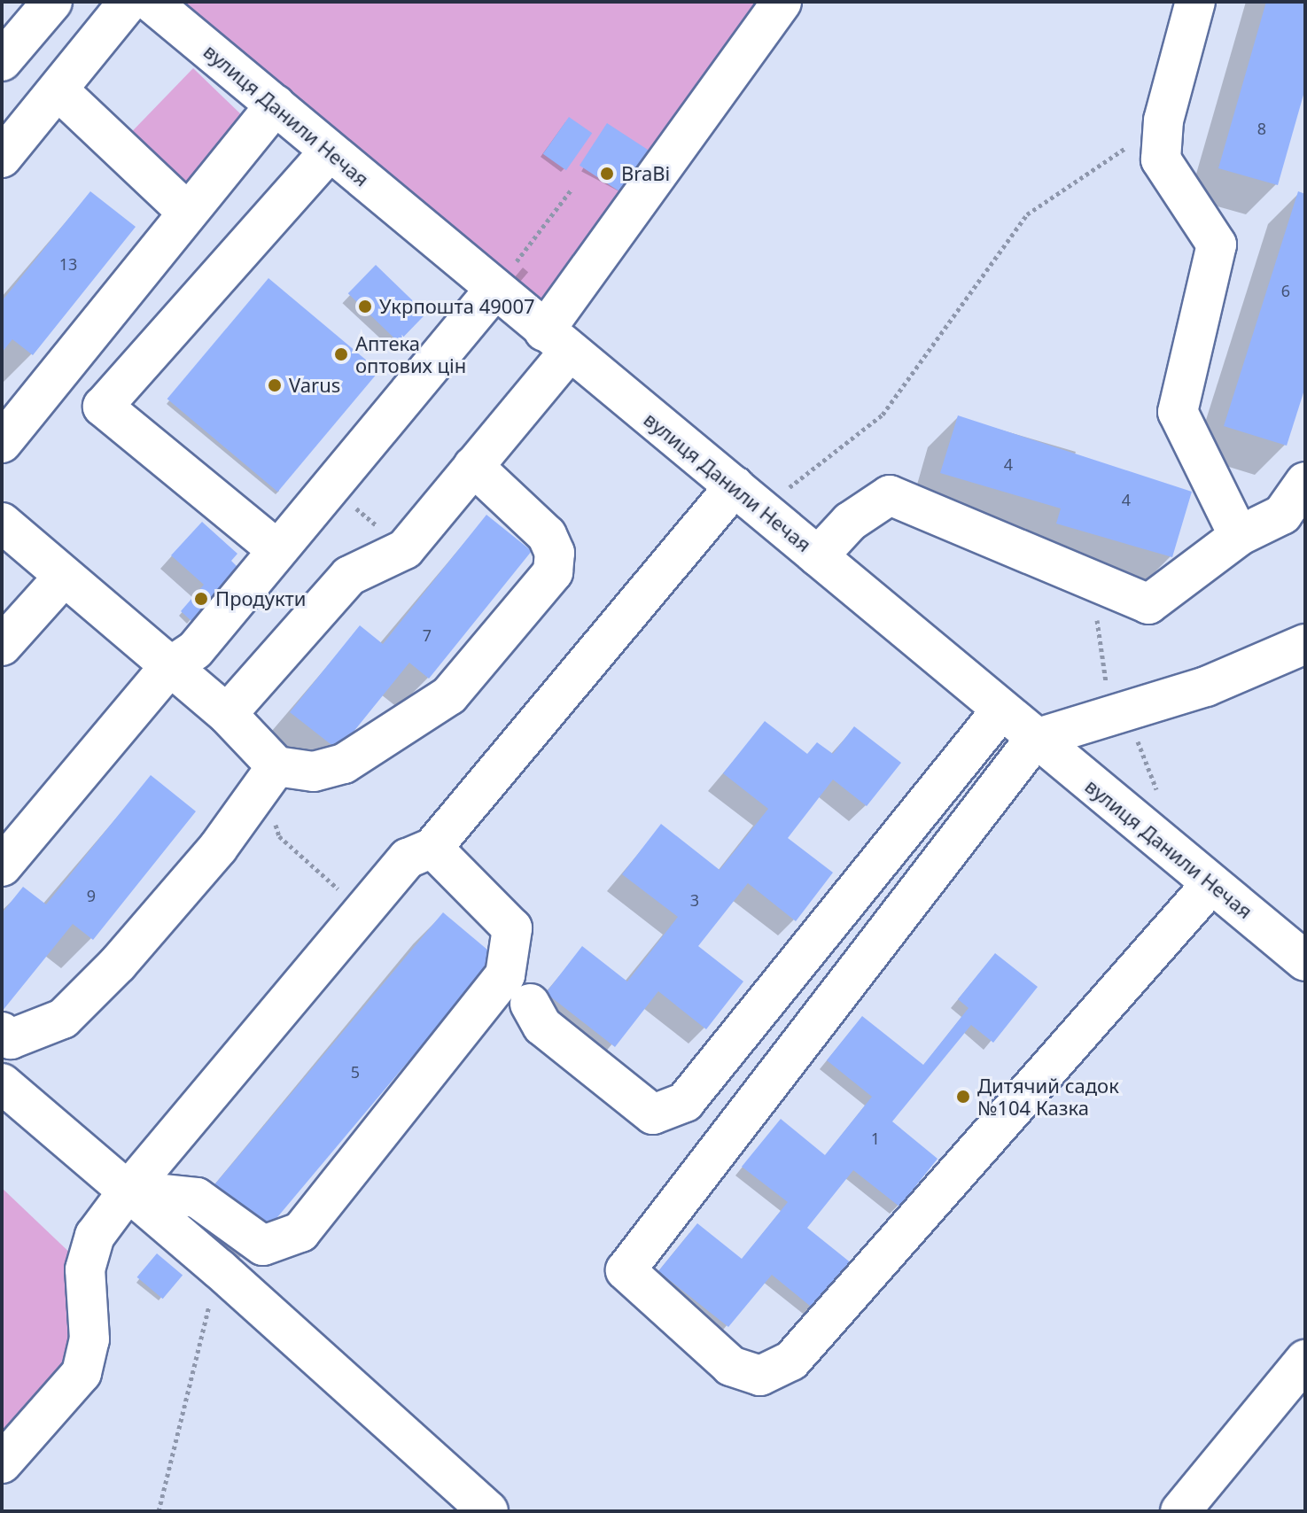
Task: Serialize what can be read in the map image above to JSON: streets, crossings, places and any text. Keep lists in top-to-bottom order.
{
  "streets": {
    "street": ["вулиця Данили Нечая"]
  },
  "places": [
    "BraBi",
    "Укрпошта 49007",
    "Аптека оптових цін",
    "Varus",
    "Продукти",
    "Дитячий садок №104 Казка"
  ],
  "house_numbers": [
    "8",
    "13",
    "6",
    "4",
    "4",
    "7",
    "9",
    "3",
    "5",
    "1"
  ]
}
